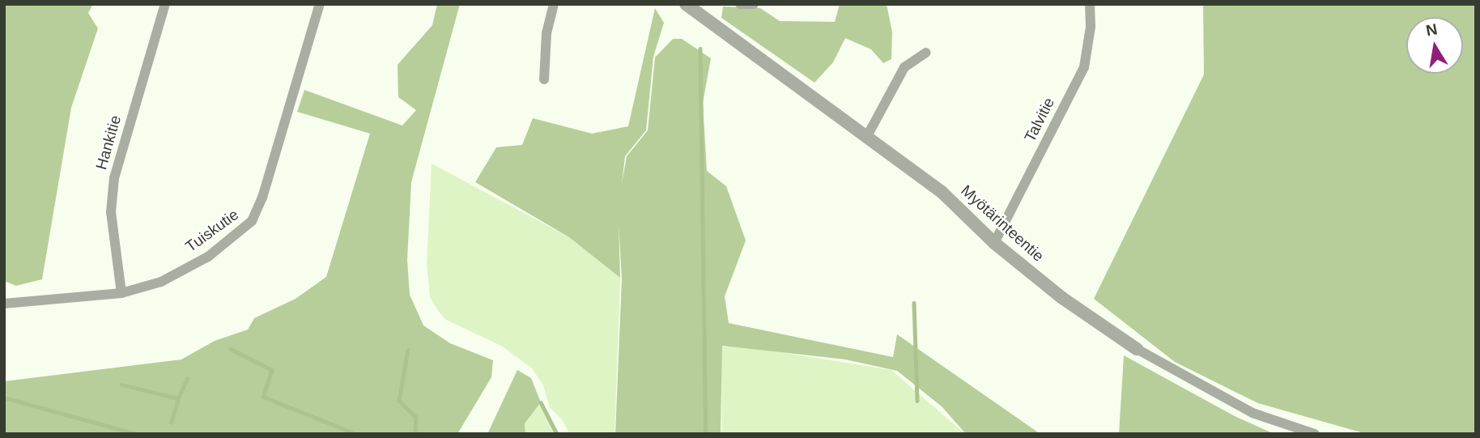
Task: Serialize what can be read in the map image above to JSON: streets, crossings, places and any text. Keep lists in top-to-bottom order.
{
  "streets": {
    "street": [
      "Talvitie",
      "Hankitie",
      "Myötärinteentie",
      "Tuiskutie"
    ]
  },
  "crossings": [
    ["Talvitie", "Myötärinteentie"],
    ["Hankitie", "Tuiskutie"]
  ],
  "north": "top"
}
